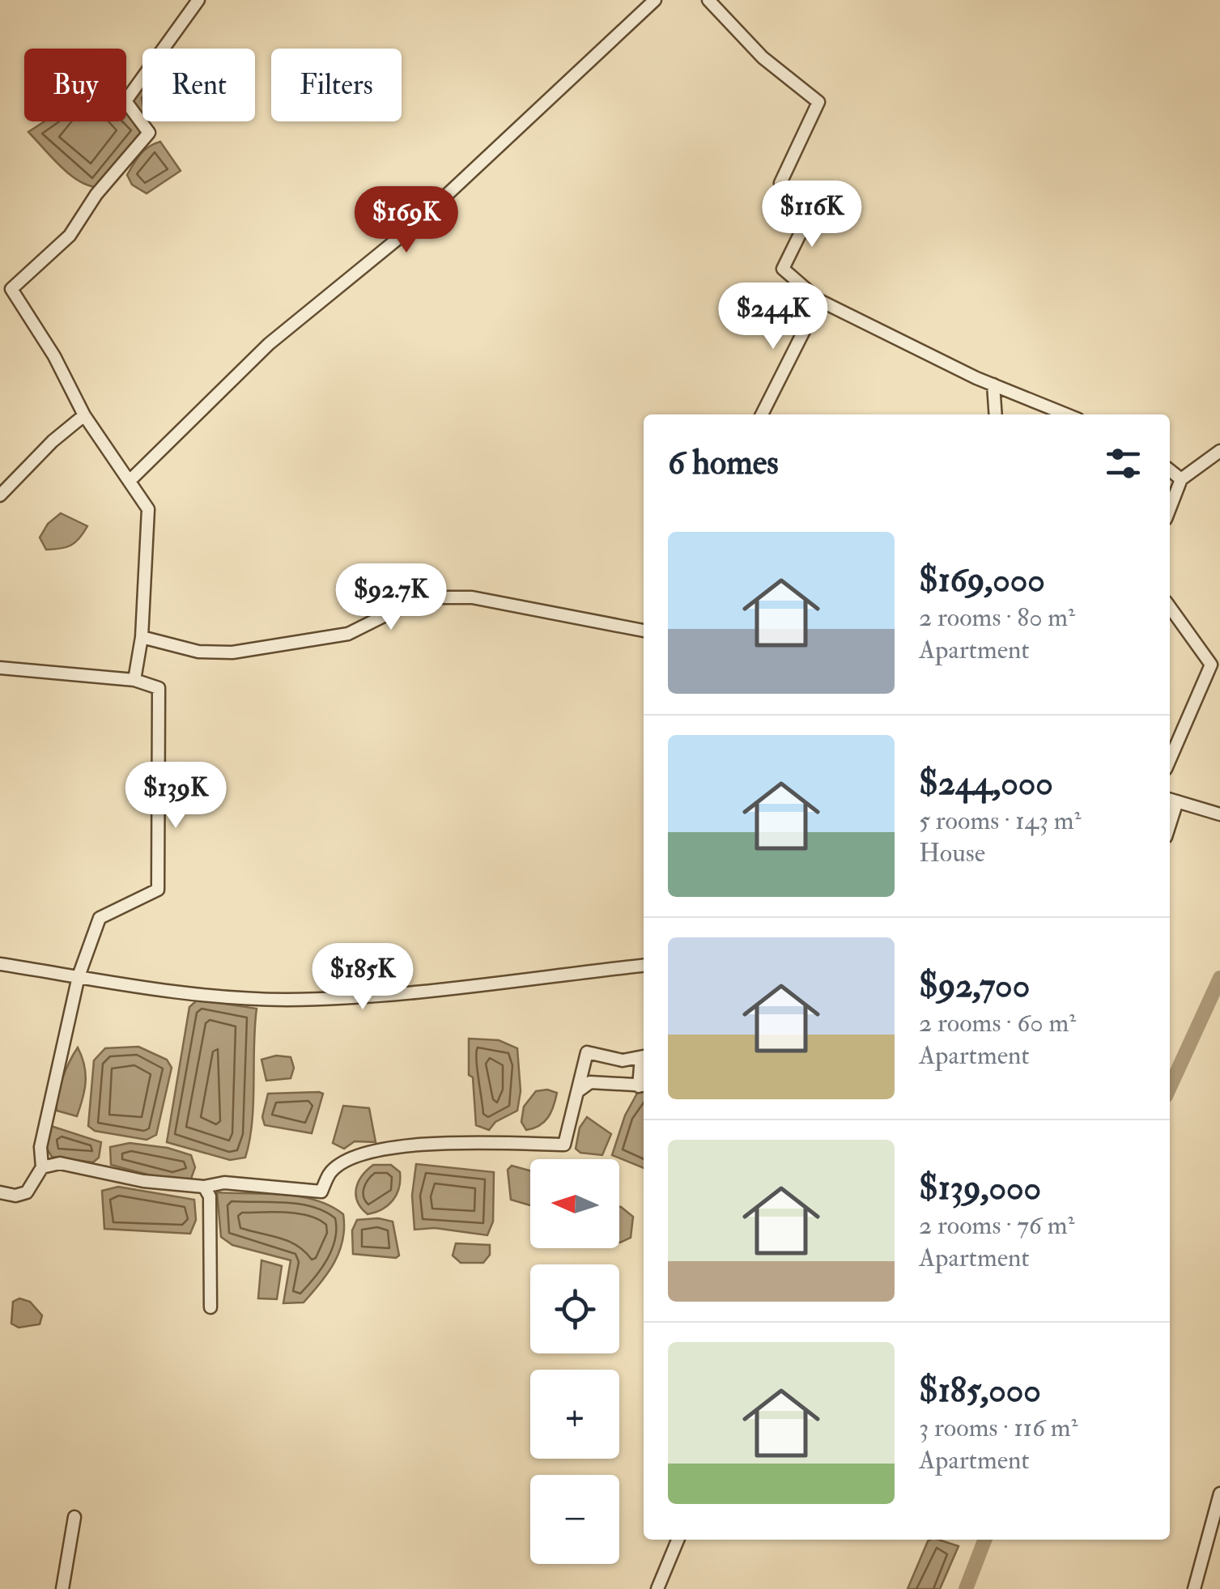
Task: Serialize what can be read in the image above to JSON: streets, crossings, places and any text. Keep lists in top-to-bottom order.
{
  "north": "left",
  "page": {
    "chip": ["Buy", "Rent", "Filters"],
    "price": [
      "$116K",
      "$169K",
      "$244K",
      "$92.7K",
      "$139K",
      "$185K"
    ],
    "heading": "6 homes",
    "list": [
      {
        "name": "$169,000",
        "note": "2 rooms · 80 m² · Apartment"
      },
      {
        "name": "$244,000",
        "note": "5 rooms · 143 m² · House"
      },
      {
        "name": "$92,700",
        "note": "2 rooms · 60 m² · Apartment"
      },
      {
        "name": "$139,000",
        "note": "2 rooms · 76 m² · Apartment"
      },
      {
        "name": "$185,000",
        "note": "3 rooms · 116 m² · Apartment"
      }
    ],
    "map_buttons": ["+", "−"]
  }
}
